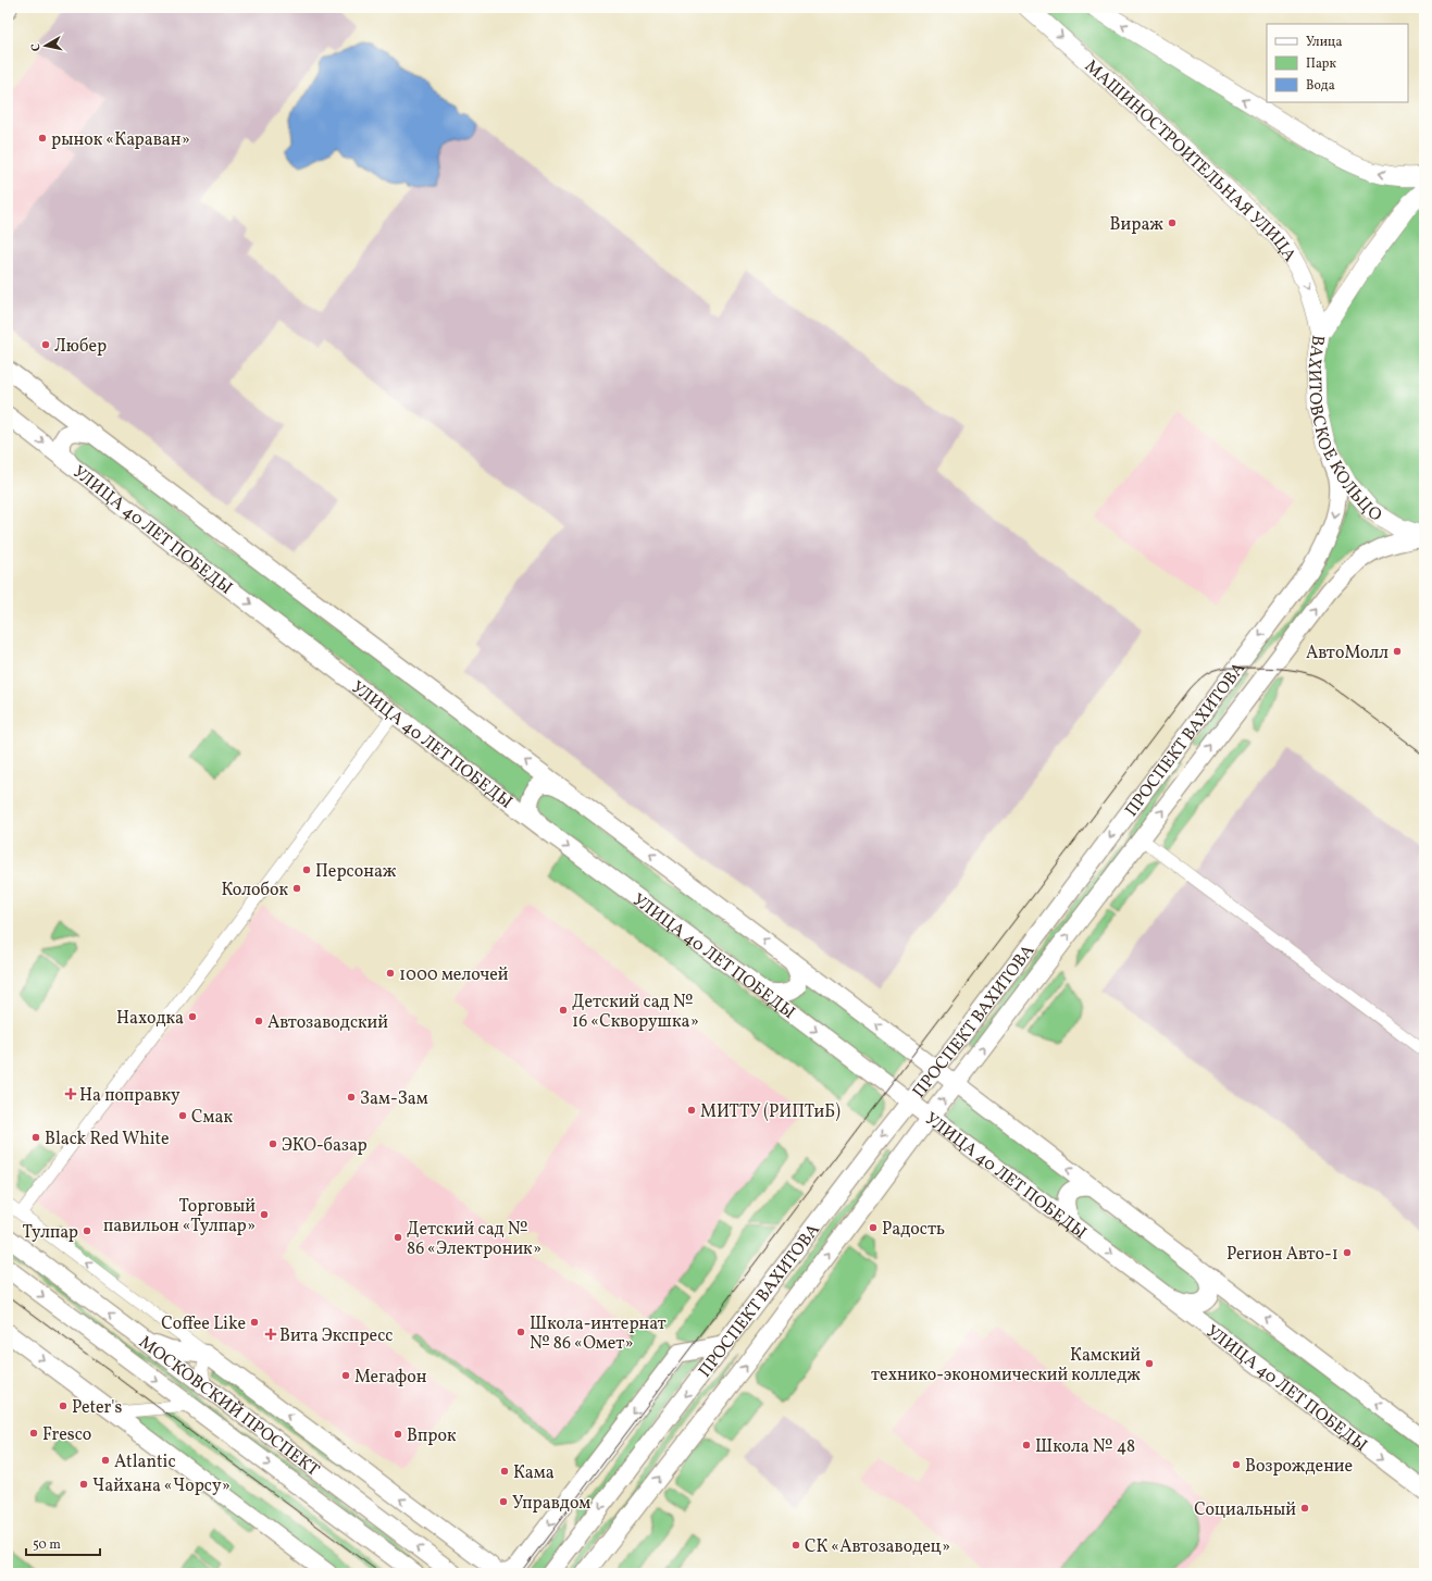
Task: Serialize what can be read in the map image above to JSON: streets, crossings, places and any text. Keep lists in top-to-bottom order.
{
  "streets": {
    "main road": [
      "МАШИНОСТРОИТЕЛЬНАЯ УЛИЦА",
      "ВАХИТОВСКОЕ КОЛЬЦО",
      "УЛИЦА 40 ЛЕТ ПОБЕДЫ",
      "ПРОСПЕКТ ВАХИТОВА",
      "МОСКОВСКИЙ ПРОСПЕКТ"
    ]
  },
  "crossings": [
    ["МАШИНОСТРОИТЕЛЬНАЯ УЛИЦА", "ВАХИТОВСКОЕ КОЛЬЦО"],
    ["ВАХИТОВСКОЕ КОЛЬЦО", "ПРОСПЕКТ ВАХИТОВА"],
    ["УЛИЦА 40 ЛЕТ ПОБЕДЫ", "ПРОСПЕКТ ВАХИТОВА"]
  ],
  "places": {
    "other": [
      "рынок «Караван»",
      "Вираж",
      "Любер",
      "АвтоМолл",
      "Персонаж",
      "Колобок",
      "1000 мелочей",
      "Детский сад № 16 «Скворушка»",
      "Находка",
      "Автозаводский",
      "Зам-Зам",
      "МИТТУ (РИПТиБ)",
      "Смак",
      "Black Red White",
      "ЭКО-базар",
      "Торговый павильон «Тулпар»",
      "Радость",
      "Тулпар",
      "Детский сад № 86 «Электроник»",
      "Регион Авто-1",
      "Coffee Like",
      "Школа-интернат № 86 «Омет»",
      "Камский технико-экономический колледж",
      "Мегафон",
      "Peter's",
      "Fresco",
      "Впрок",
      "Школа № 48",
      "Atlantic",
      "Возрождение",
      "Кама",
      "Чайхана «Чорсу»",
      "Управдом",
      "Социальный",
      "СК «Автозаводец»"
    ],
    "health": ["На поправку", "Вита Экспресс"]
  },
  "legend": ["Улица", "Парк", "Вода"],
  "scale_bar": "50 m",
  "north": "left"
}
